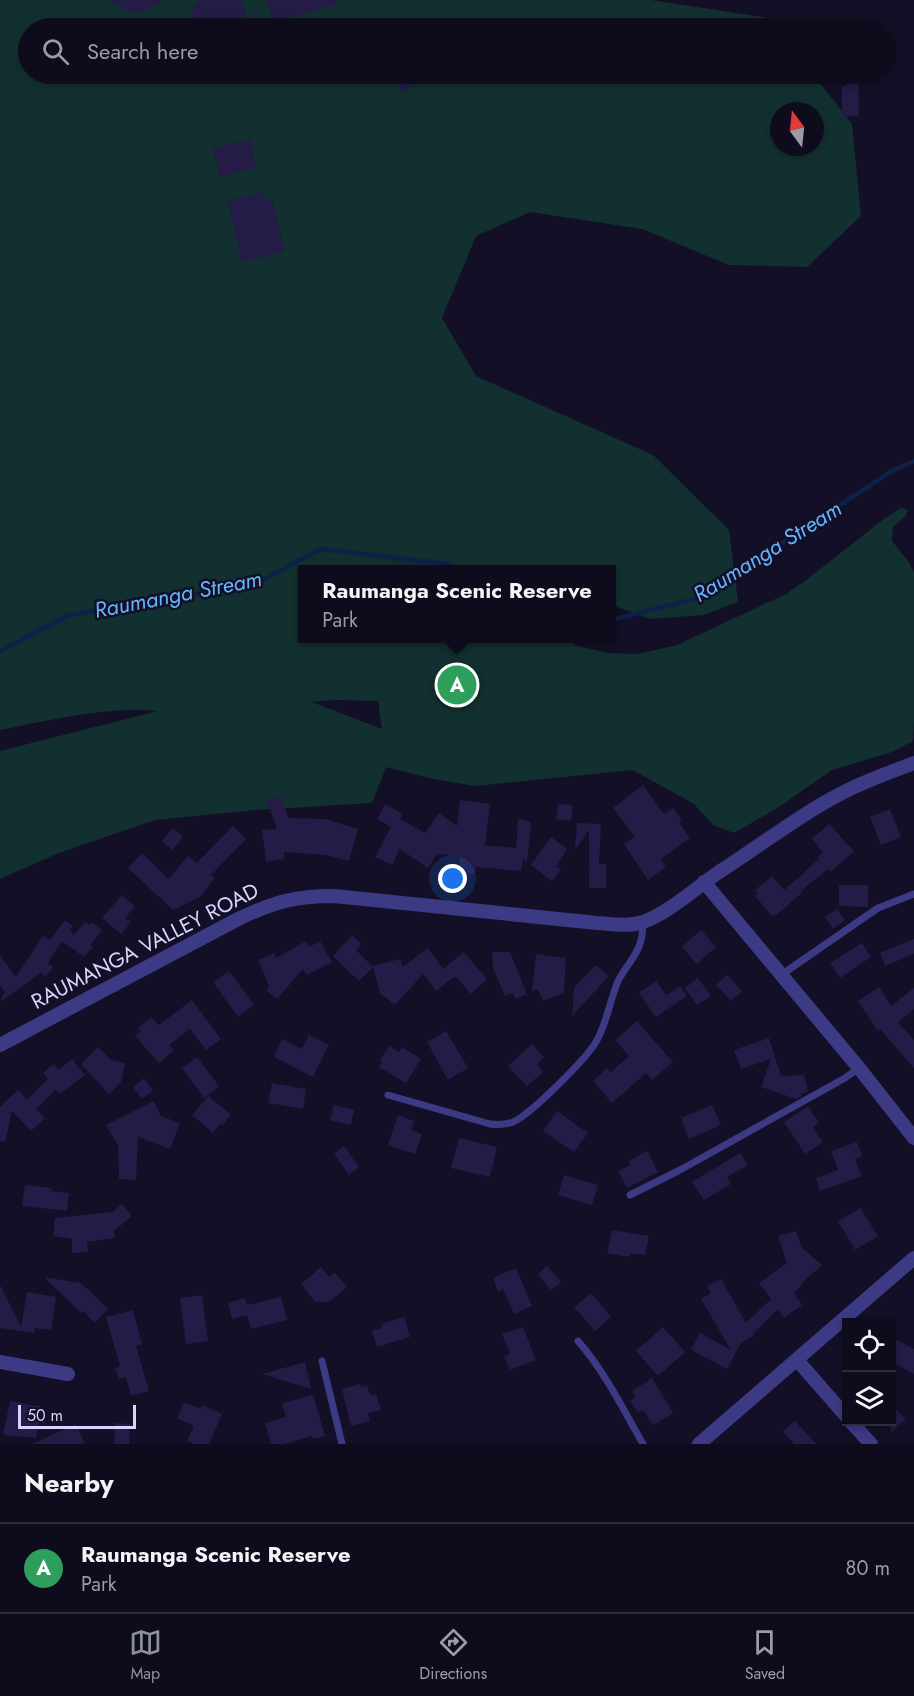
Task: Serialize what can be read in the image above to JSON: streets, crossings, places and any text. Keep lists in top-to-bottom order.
{
  "streets": {
    "street": ["RAUMANGA VALLEY ROAD"]
  },
  "water": ["Raumanga Stream"],
  "scale_bar": "50 m",
  "north": "top",
  "page": {
    "search": "Search here",
    "popup": ["Raumanga Scenic Reserve", "Park"],
    "pins": "A",
    "scale": "50 m",
    "heading": "Nearby",
    "list": [
      {
        "mark": "A",
        "name": "Raumanga Scenic Reserve",
        "note": "Park",
        "value": "80 m"
      }
    ],
    "nav": ["Map", "Directions", "Saved"]
  }
}
